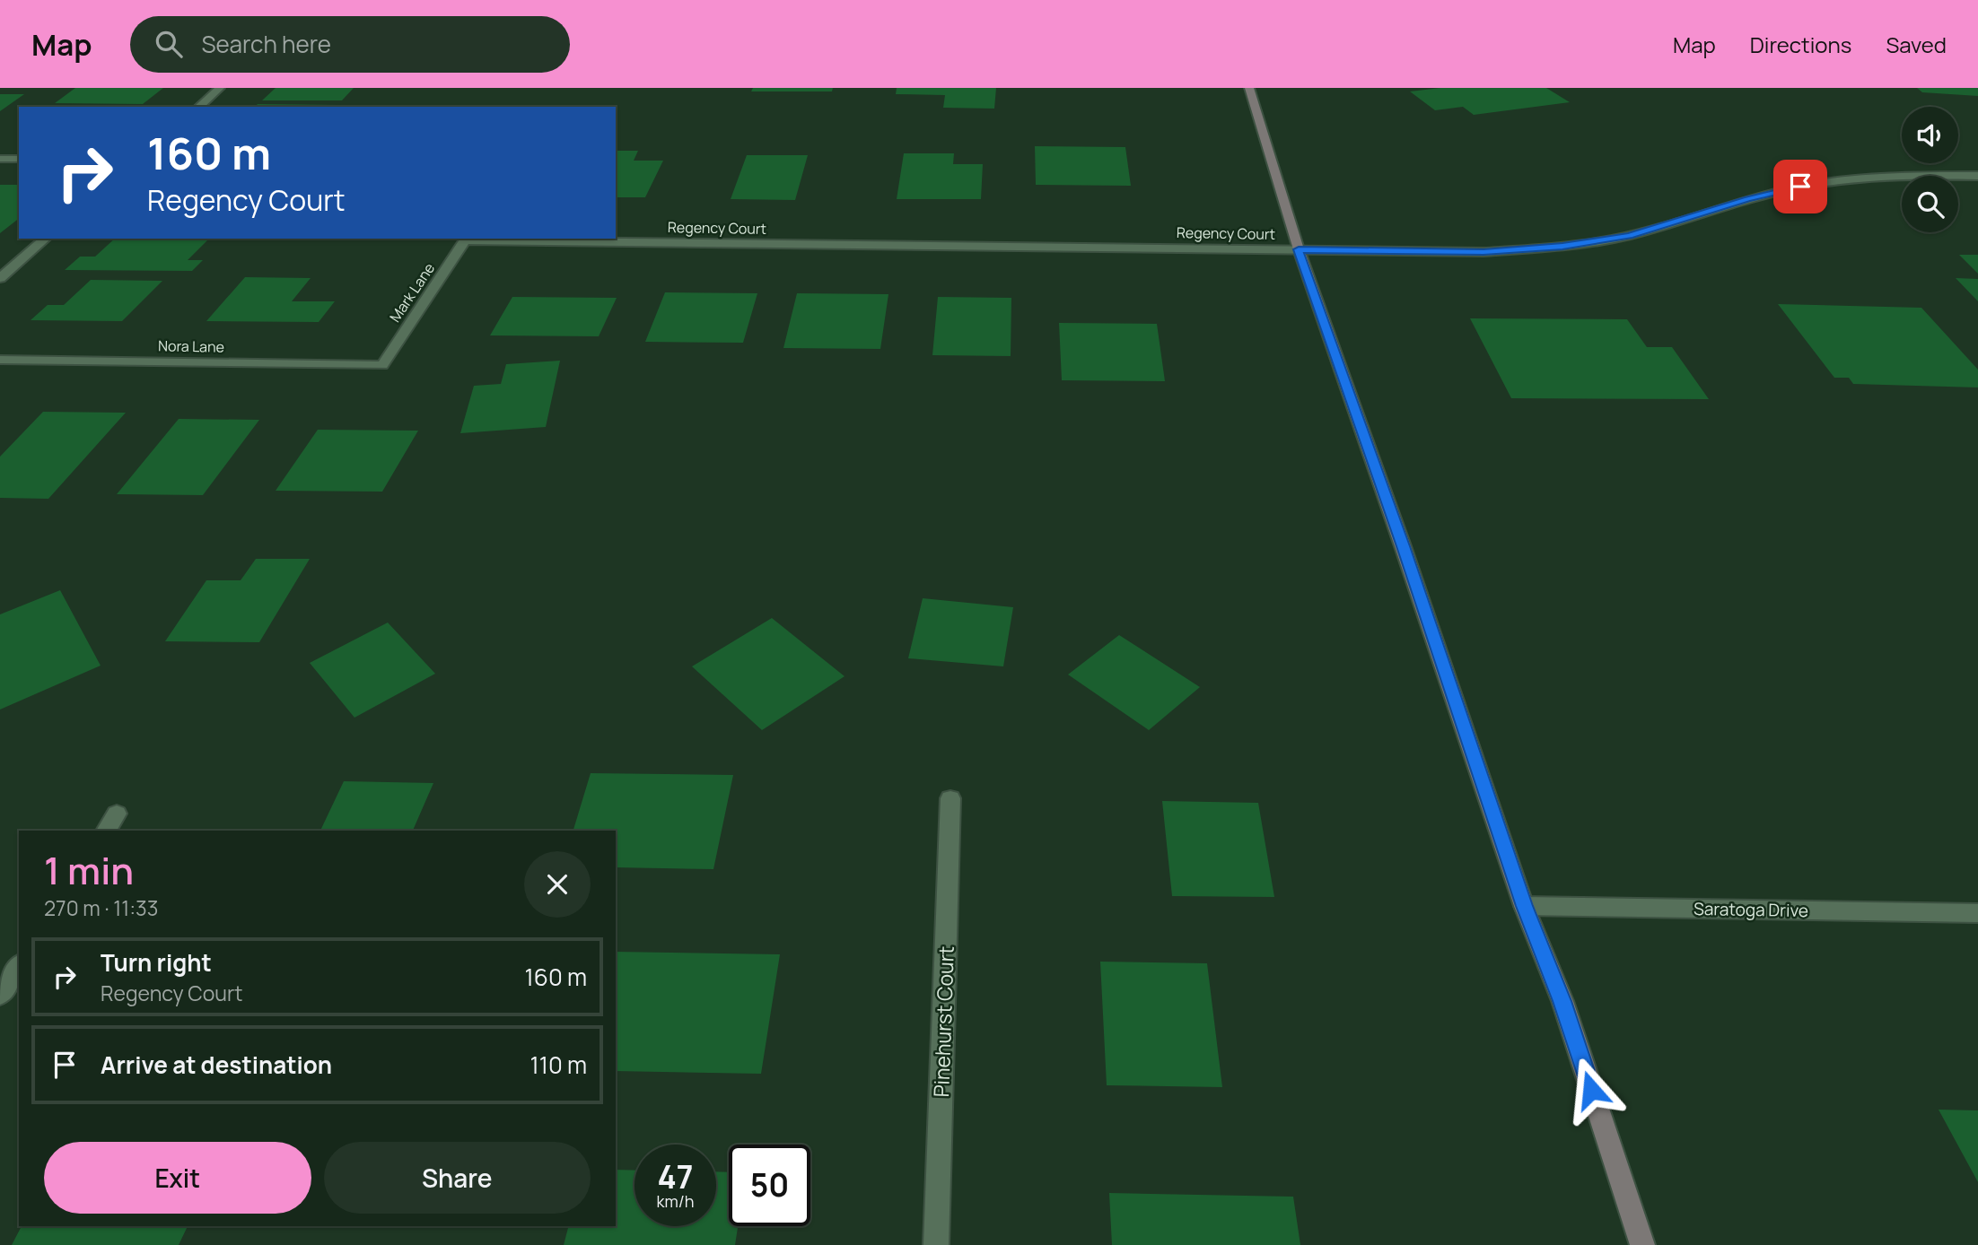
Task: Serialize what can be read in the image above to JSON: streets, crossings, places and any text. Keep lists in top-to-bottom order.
{
  "streets": {
    "street": [
      "Regency Court",
      "Mark Lane",
      "Nora Lane",
      "Saratoga Drive",
      "Pinehurst Court"
    ]
  },
  "crossings": [
    ["Regency Court", "Mark Lane"],
    ["Mark Lane", "Nora Lane"]
  ],
  "page": {
    "header": "Map",
    "search": "Search here",
    "nav": ["Map", "Directions", "Saved"],
    "turn": ["160 m", "Regency Court"],
    "heading": ["1 min", "270 m · 11:33"],
    "list": [
      {
        "name": "Turn right",
        "note": "Regency Court",
        "value": "160 m"
      },
      {
        "name": "Arrive at destination",
        "value": "110 m"
      }
    ],
    "buttons": ["Exit", "Share"],
    "speed": "47 km/h",
    "limit": "50"
  }
}
